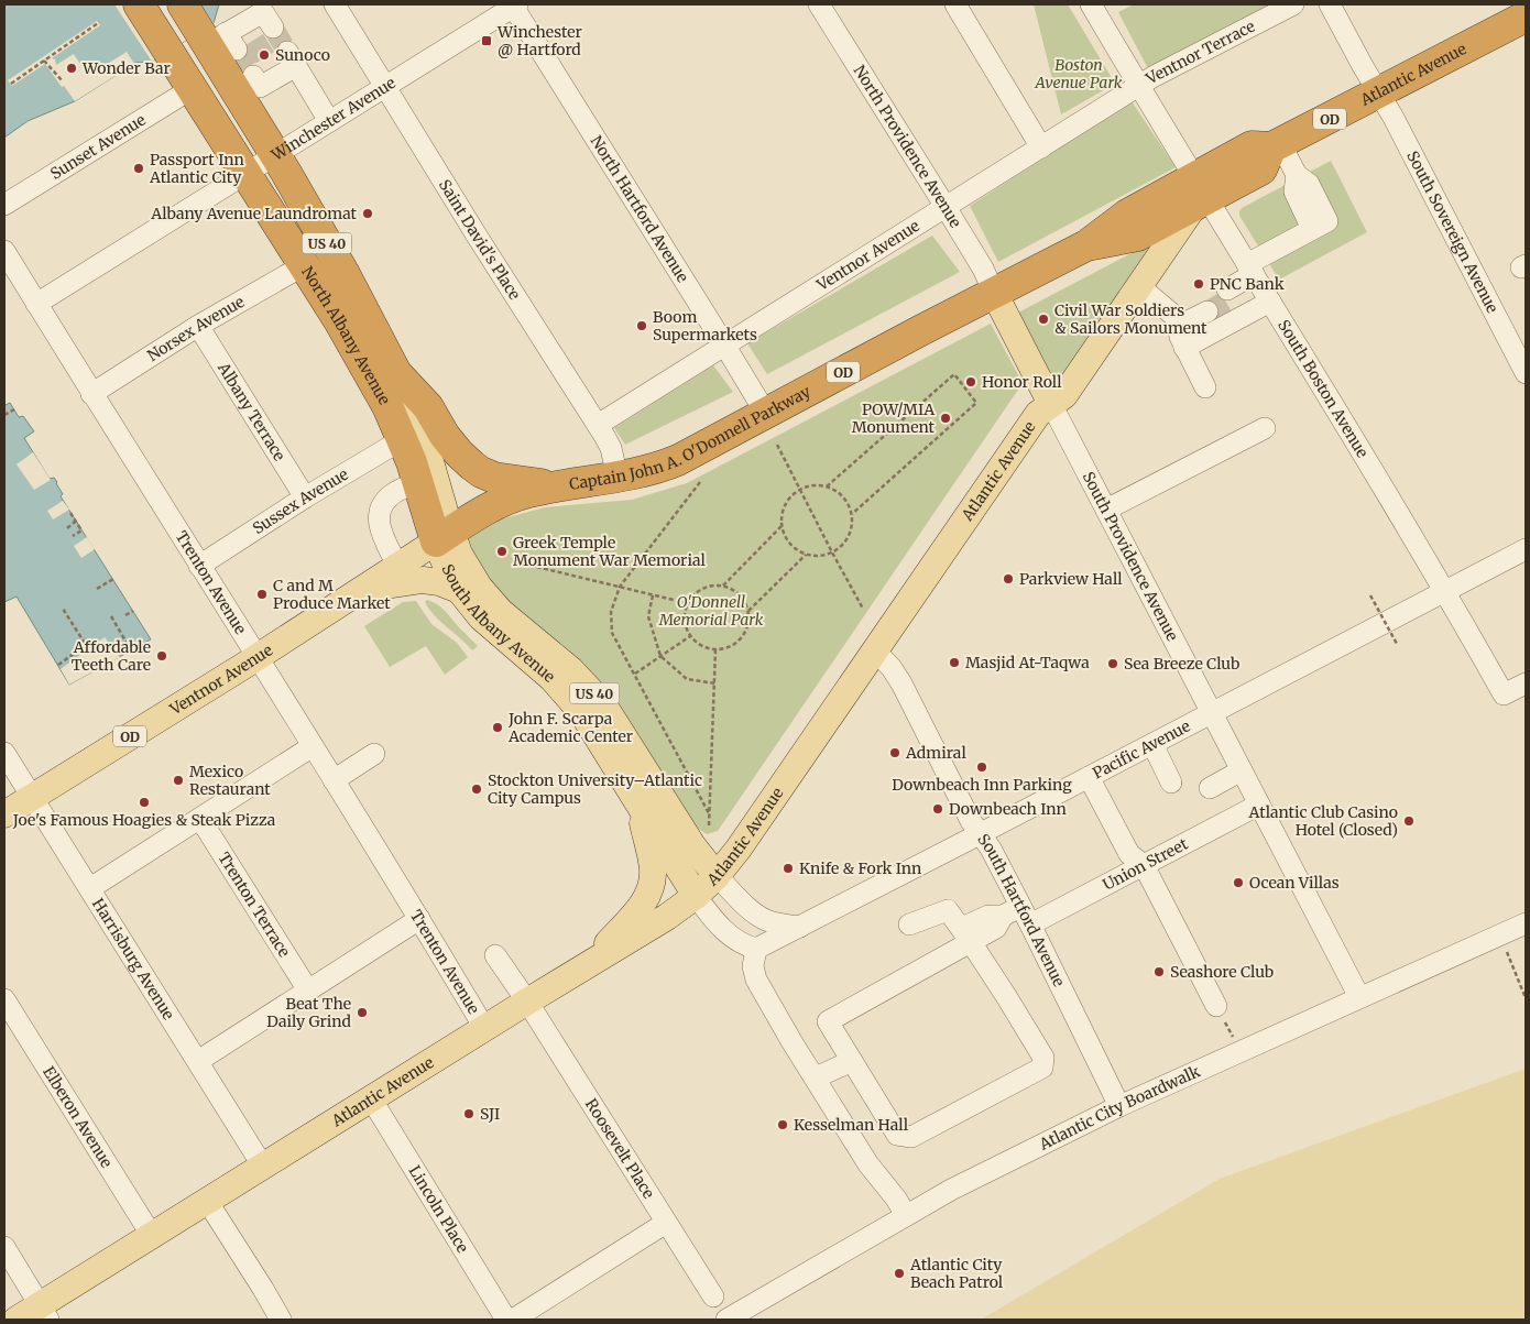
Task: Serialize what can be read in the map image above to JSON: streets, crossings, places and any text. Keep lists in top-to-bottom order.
{
  "streets": {
    "highway": [
      "Atlantic Avenue",
      "OD",
      "US 40",
      "North Albany Avenue",
      "Captain John A. O'Donnell Parkway"
    ],
    "main road": ["Ventnor Avenue", "South Providence Avenue", "South Albany Avenue"],
    "street": [
      "Ventnor Terrace",
      "Winchester Avenue",
      "Sunset Avenue",
      "North Providence Avenue",
      "North Hartford Avenue",
      "South Sovereign Avenue",
      "Saint David's Place",
      "Norsex Avenue",
      "South Boston Avenue",
      "Albany Terrace",
      "Sussex Avenue",
      "Trenton Avenue",
      "Pacific Avenue",
      "Union Street",
      "Trenton Terrace",
      "South Hartford Avenue",
      "Harrisburg Avenue",
      "Atlantic City Boardwalk",
      "Elberon Avenue",
      "Roosevelt Place",
      "Lincoln Place"
    ]
  },
  "crossings": [
    ["Ventnor Terrace", "Ventnor Avenue"],
    ["Ventnor Terrace", "South Boston Avenue"],
    ["Atlantic Avenue", "South Sovereign Avenue"],
    ["Atlantic Avenue", "South Boston Avenue"],
    ["Atlantic Avenue", "Captain John A. O'Donnell Parkway"],
    ["Atlantic Avenue", "South Providence Avenue"],
    ["Atlantic Avenue", "Trenton Avenue"],
    ["Atlantic Avenue", "South Albany Avenue"],
    ["Atlantic Avenue", "South Hartford Avenue"],
    ["Atlantic Avenue", "Harrisburg Avenue"],
    ["Atlantic Avenue", "Elberon Avenue"],
    ["Atlantic Avenue", "Roosevelt Place"],
    ["Atlantic Avenue", "Lincoln Place"],
    ["Winchester Avenue", "North Hartford Avenue"],
    ["Winchester Avenue", "Saint David's Place"],
    ["Winchester Avenue", "North Albany Avenue"],
    ["Winchester Avenue", "Trenton Avenue"],
    ["Sunset Avenue", "North Albany Avenue"],
    ["North Providence Avenue", "Ventnor Avenue"],
    ["North Providence Avenue", "Captain John A. O'Donnell Parkway"],
    ["North Providence Avenue", "South Providence Avenue"],
    ["North Hartford Avenue", "Ventnor Avenue"],
    ["North Hartford Avenue", "Captain John A. O'Donnell Parkway"],
    ["Saint David's Place", "Ventnor Avenue"],
    ["Saint David's Place", "Captain John A. O'Donnell Parkway"],
    ["Ventnor Avenue", "North Albany Avenue"],
    ["Ventnor Avenue", "South Boston Avenue"],
    ["Ventnor Avenue", "Captain John A. O'Donnell Parkway"],
    ["Ventnor Avenue", "Trenton Avenue"],
    ["Ventnor Avenue", "South Albany Avenue"],
    ["Ventnor Avenue", "Harrisburg Avenue"],
    ["Norsex Avenue", "North Albany Avenue"],
    ["Norsex Avenue", "Albany Terrace"],
    ["Norsex Avenue", "Trenton Avenue"],
    ["North Albany Avenue", "Captain John A. O'Donnell Parkway"],
    ["North Albany Avenue", "Sussex Avenue"],
    ["North Albany Avenue", "South Albany Avenue"],
    ["South Boston Avenue", "Captain John A. O'Donnell Parkway"],
    ["South Boston Avenue", "Pacific Avenue"],
    ["Albany Terrace", "Sussex Avenue"],
    ["Captain John A. O'Donnell Parkway", "South Providence Avenue"],
    ["Captain John A. O'Donnell Parkway", "South Albany Avenue"],
    ["Sussex Avenue", "Trenton Avenue"],
    ["South Providence Avenue", "Pacific Avenue"],
    ["South Providence Avenue", "Union Street"],
    ["South Providence Avenue", "Atlantic City Boardwalk"],
    ["South Albany Avenue", "Pacific Avenue"],
    ["Pacific Avenue", "South Hartford Avenue"],
    ["Union Street", "South Hartford Avenue"],
    ["South Hartford Avenue", "Atlantic City Boardwalk"]
  ],
  "parks": ["Boston Avenue Park", "O'Donnell Memorial Park"],
  "places": {
    "transit": ["Winchester @ Hartford"],
    "other": [
      "Sunoco",
      "Wonder Bar",
      "Passport Inn Atlantic City",
      "Albany Avenue Laundromat",
      "PNC Bank",
      "Civil War Soldiers & Sailors Monument",
      "Boom Supermarkets",
      "Honor Roll",
      "POW/MIA Monument",
      "Greek Temple Monument War Memorial",
      "Parkview Hall",
      "C and M Produce Market",
      "Affordable Teeth Care",
      "Masjid At-Taqwa",
      "Sea Breeze Club",
      "John F. Scarpa Academic Center",
      "Admiral",
      "Downbeach Inn Parking",
      "Mexico Restaurant",
      "Stockton University–Atlantic City Campus",
      "Joe's Famous Hoagies & Steak Pizza",
      "Downbeach Inn",
      "Atlantic Club Casino Hotel (Closed)",
      "Knife & Fork Inn",
      "Ocean Villas",
      "Seashore Club",
      "Beat The Daily Grind",
      "SJI",
      "Kesselman Hall",
      "Atlantic City Beach Patrol"
    ]
  }
}
